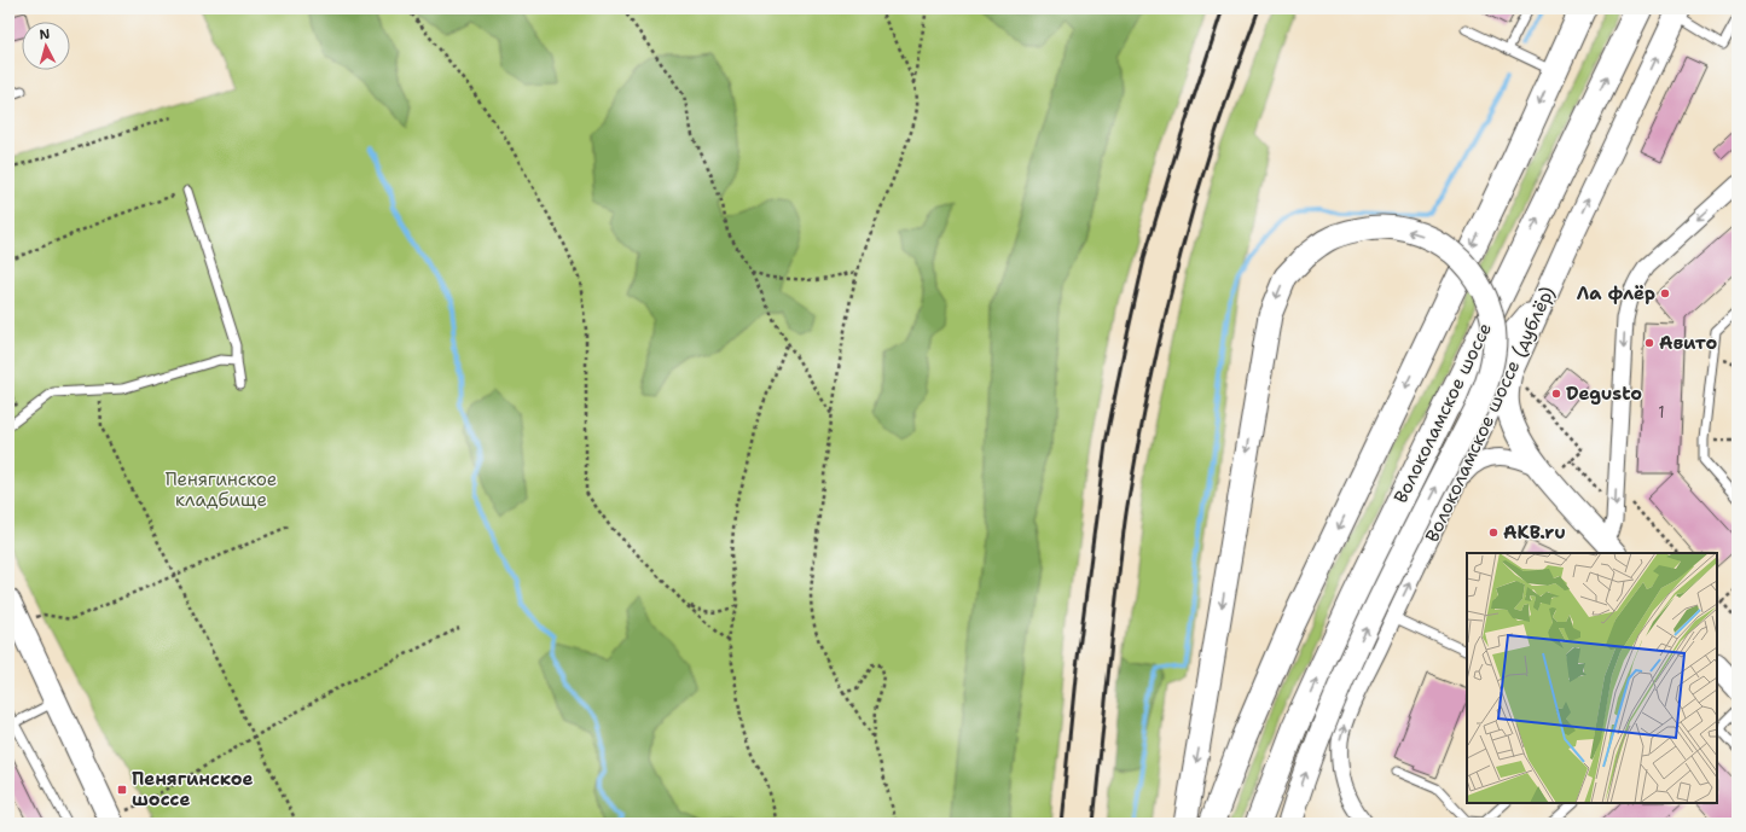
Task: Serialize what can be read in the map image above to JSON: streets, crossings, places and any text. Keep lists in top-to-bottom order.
{
  "streets": {
    "main road": ["Волоколамское шоссе", "Волоколамское шоссе (дублёр)"]
  },
  "parks": ["Пенягинское кладбище"],
  "places": {
    "other": [
      "Ла флёр",
      "Авито",
      "Degusto",
      "AKB.ru"
    ],
    "transit": ["Пенягинское шоссе"]
  },
  "house_numbers": ["1"],
  "north": "top"
}
